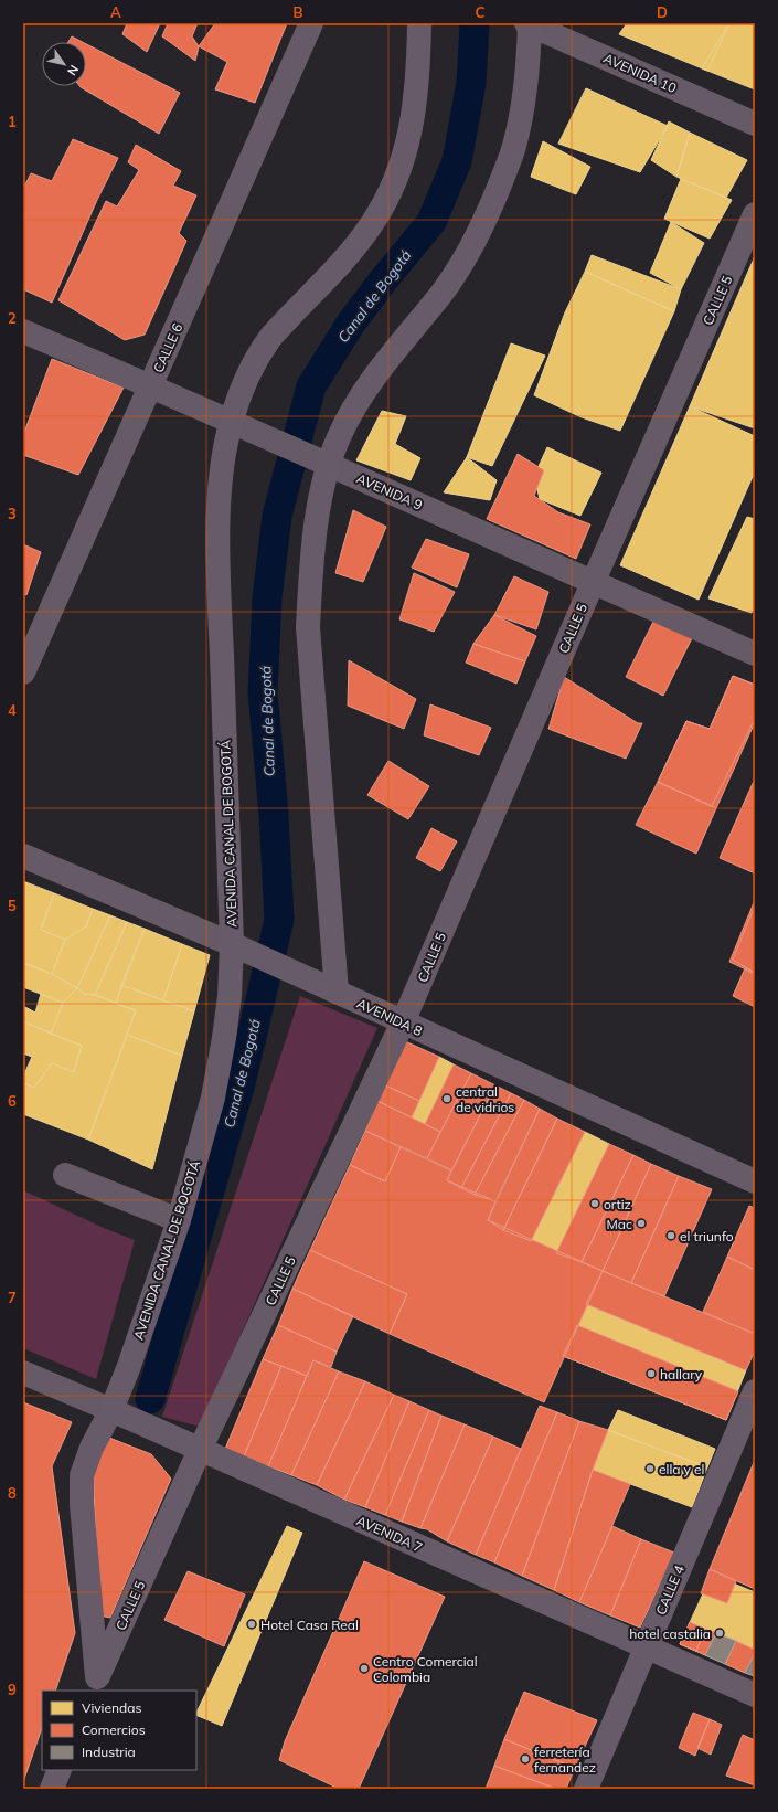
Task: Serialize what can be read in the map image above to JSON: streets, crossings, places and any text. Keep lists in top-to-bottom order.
{
  "streets": {
    "main road": [
      "CALLE 5",
      "AVENIDA CANAL DE BOGOTÁ",
      "AVENIDA 8",
      "AVENIDA 7",
      "CALLE 4"
    ],
    "street": ["AVENIDA 10", "CALLE 6", "AVENIDA 9"]
  },
  "crossings": [
    ["CALLE 5", "AVENIDA 9"],
    ["CALLE 5", "AVENIDA CANAL DE BOGOTÁ"],
    ["CALLE 5", "AVENIDA 8"],
    ["CALLE 5", "AVENIDA 7"],
    ["CALLE 6", "AVENIDA 9"],
    ["AVENIDA 9", "AVENIDA CANAL DE BOGOTÁ"],
    ["AVENIDA CANAL DE BOGOTÁ", "AVENIDA 8"],
    ["AVENIDA CANAL DE BOGOTÁ", "AVENIDA 7"],
    ["AVENIDA 7", "CALLE 4"]
  ],
  "water": ["Canal de Bogotá"],
  "places": [
    "central de vidrios",
    "ortiz",
    "Mac",
    "el triunfo",
    "hallary",
    "ella y el",
    "Hotel Casa Real",
    "hotel castalia",
    "Centro Comercial Colombia",
    "ferretería fernandez"
  ],
  "legend": ["Viviendas", "Comercios", "Industria"],
  "north": "bottom right",
  "grid": {
    "columns": [
      "A",
      "B",
      "C",
      "D"
    ],
    "rows": [
      "1",
      "2",
      "3",
      "4",
      "5",
      "6",
      "7",
      "8",
      "9"
    ]
  }
}
